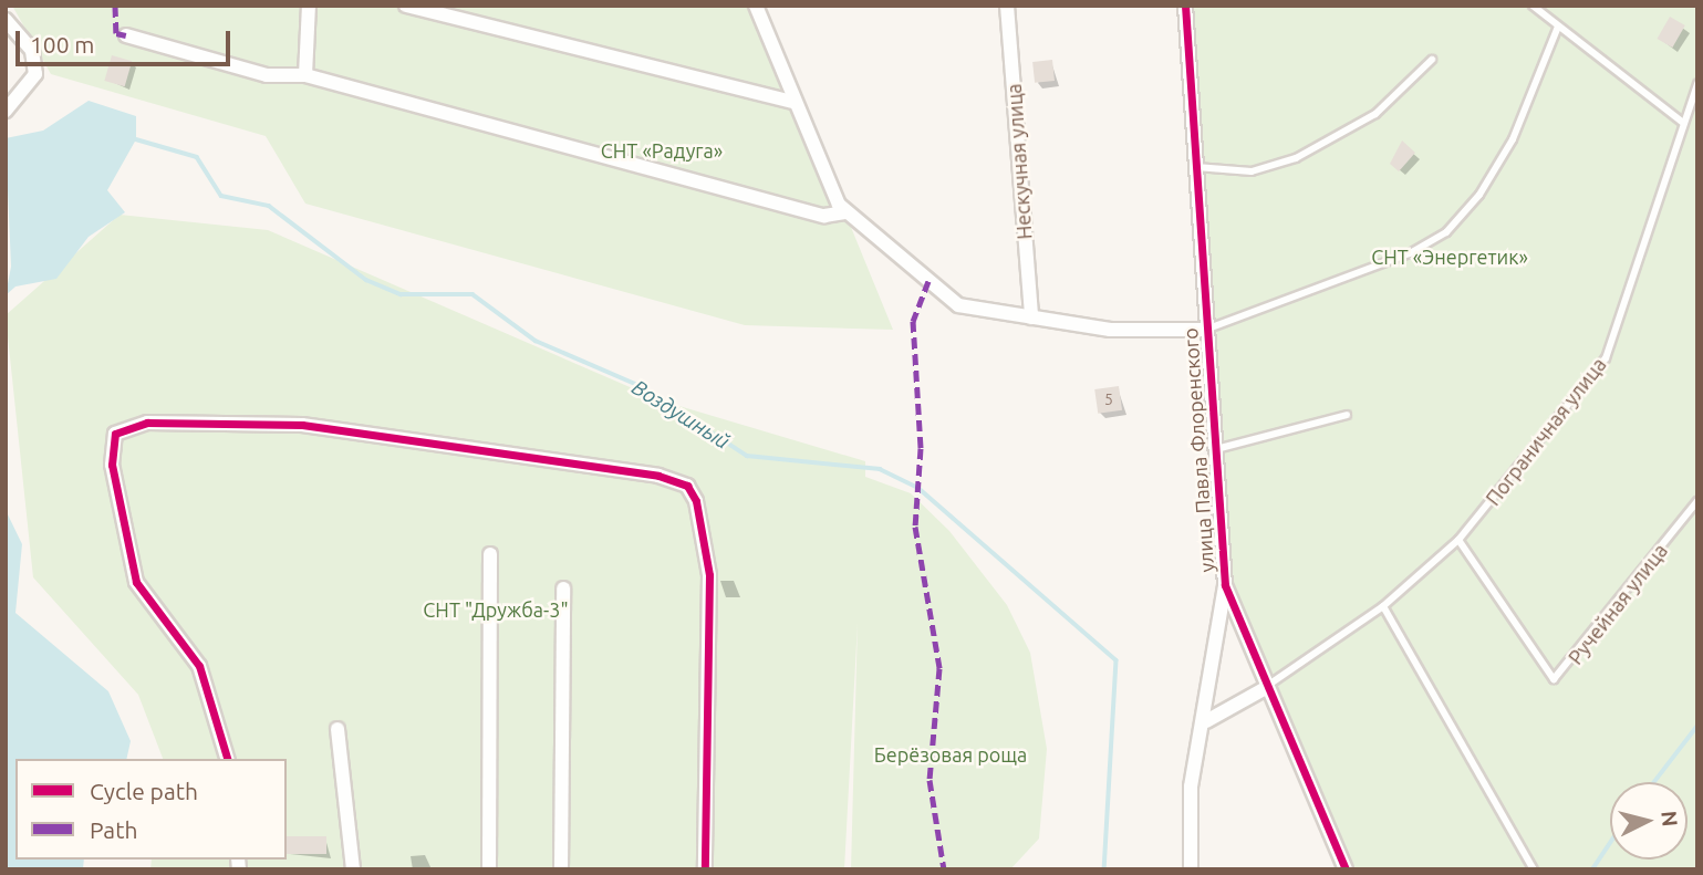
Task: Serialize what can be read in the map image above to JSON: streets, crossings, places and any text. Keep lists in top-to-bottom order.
{
  "streets": {
    "street": ["Нескучная улица", "улица Павла Флоренского"],
    "lane": ["Пограничная улица", "Ручейная улица"]
  },
  "crossings": [
    ["Пограничная улица", "улица Павла Флоренского"],
    ["Пограничная улица", "Ручейная улица"]
  ],
  "water": ["Воздушный"],
  "parks": [
    "СНТ «Радуга»",
    "СНТ «Энергетик»",
    "СНТ \"Дружба-3\"",
    "Берёзовая роща"
  ],
  "house_numbers": ["5"],
  "legend": ["Cycle path", "Path"],
  "scale_bar": "100 m",
  "north": "right"
}
